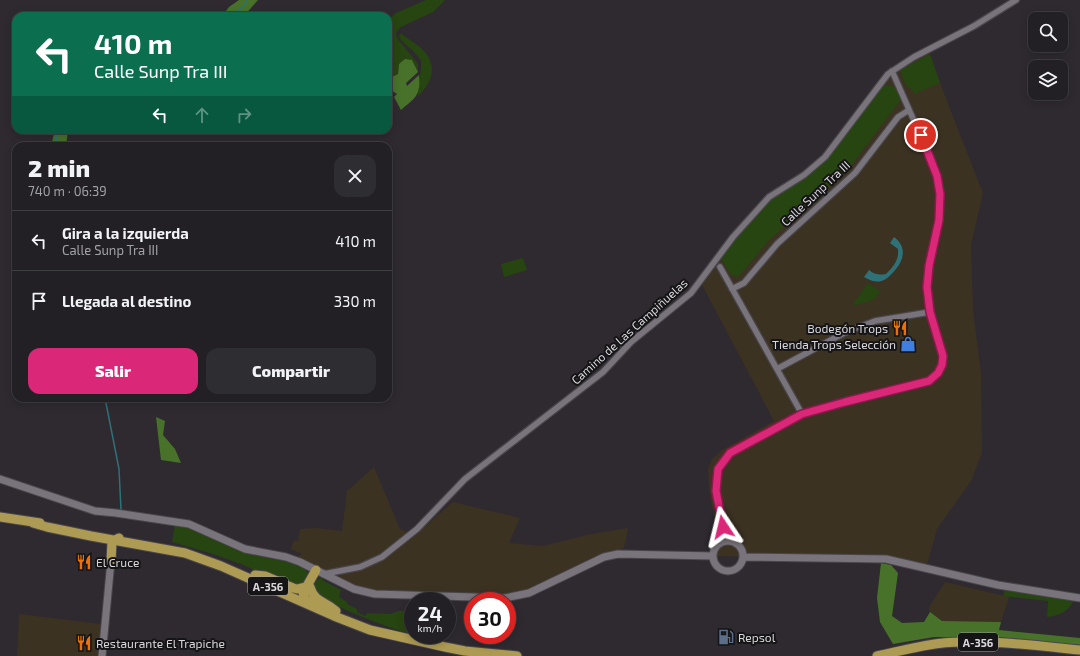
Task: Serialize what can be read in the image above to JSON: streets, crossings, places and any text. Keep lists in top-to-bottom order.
{
  "streets": {
    "main road": ["A-356"],
    "street": ["Calle Sunp Tra III", "Camino de Las Campiñuelas"]
  },
  "places": {
    "restaurant": ["Bodegón Trops", "El Cruce", "Restaurante El Trapiche"],
    "shop": ["Tienda Trops Selección"],
    "fuel station": ["Repsol"]
  },
  "page": {
    "turn": ["410 m", "Calle Sunp Tra III"],
    "heading": ["2 min", "740 m · 06:39"],
    "list": [
      {
        "name": "Gira a la izquierda",
        "note": "Calle Sunp Tra III",
        "value": "410 m"
      },
      {
        "name": "Llegada al destino",
        "value": "330 m"
      }
    ],
    "buttons": ["Salir", "Compartir"],
    "speed": "24 km/h",
    "limit": "30"
  }
}
